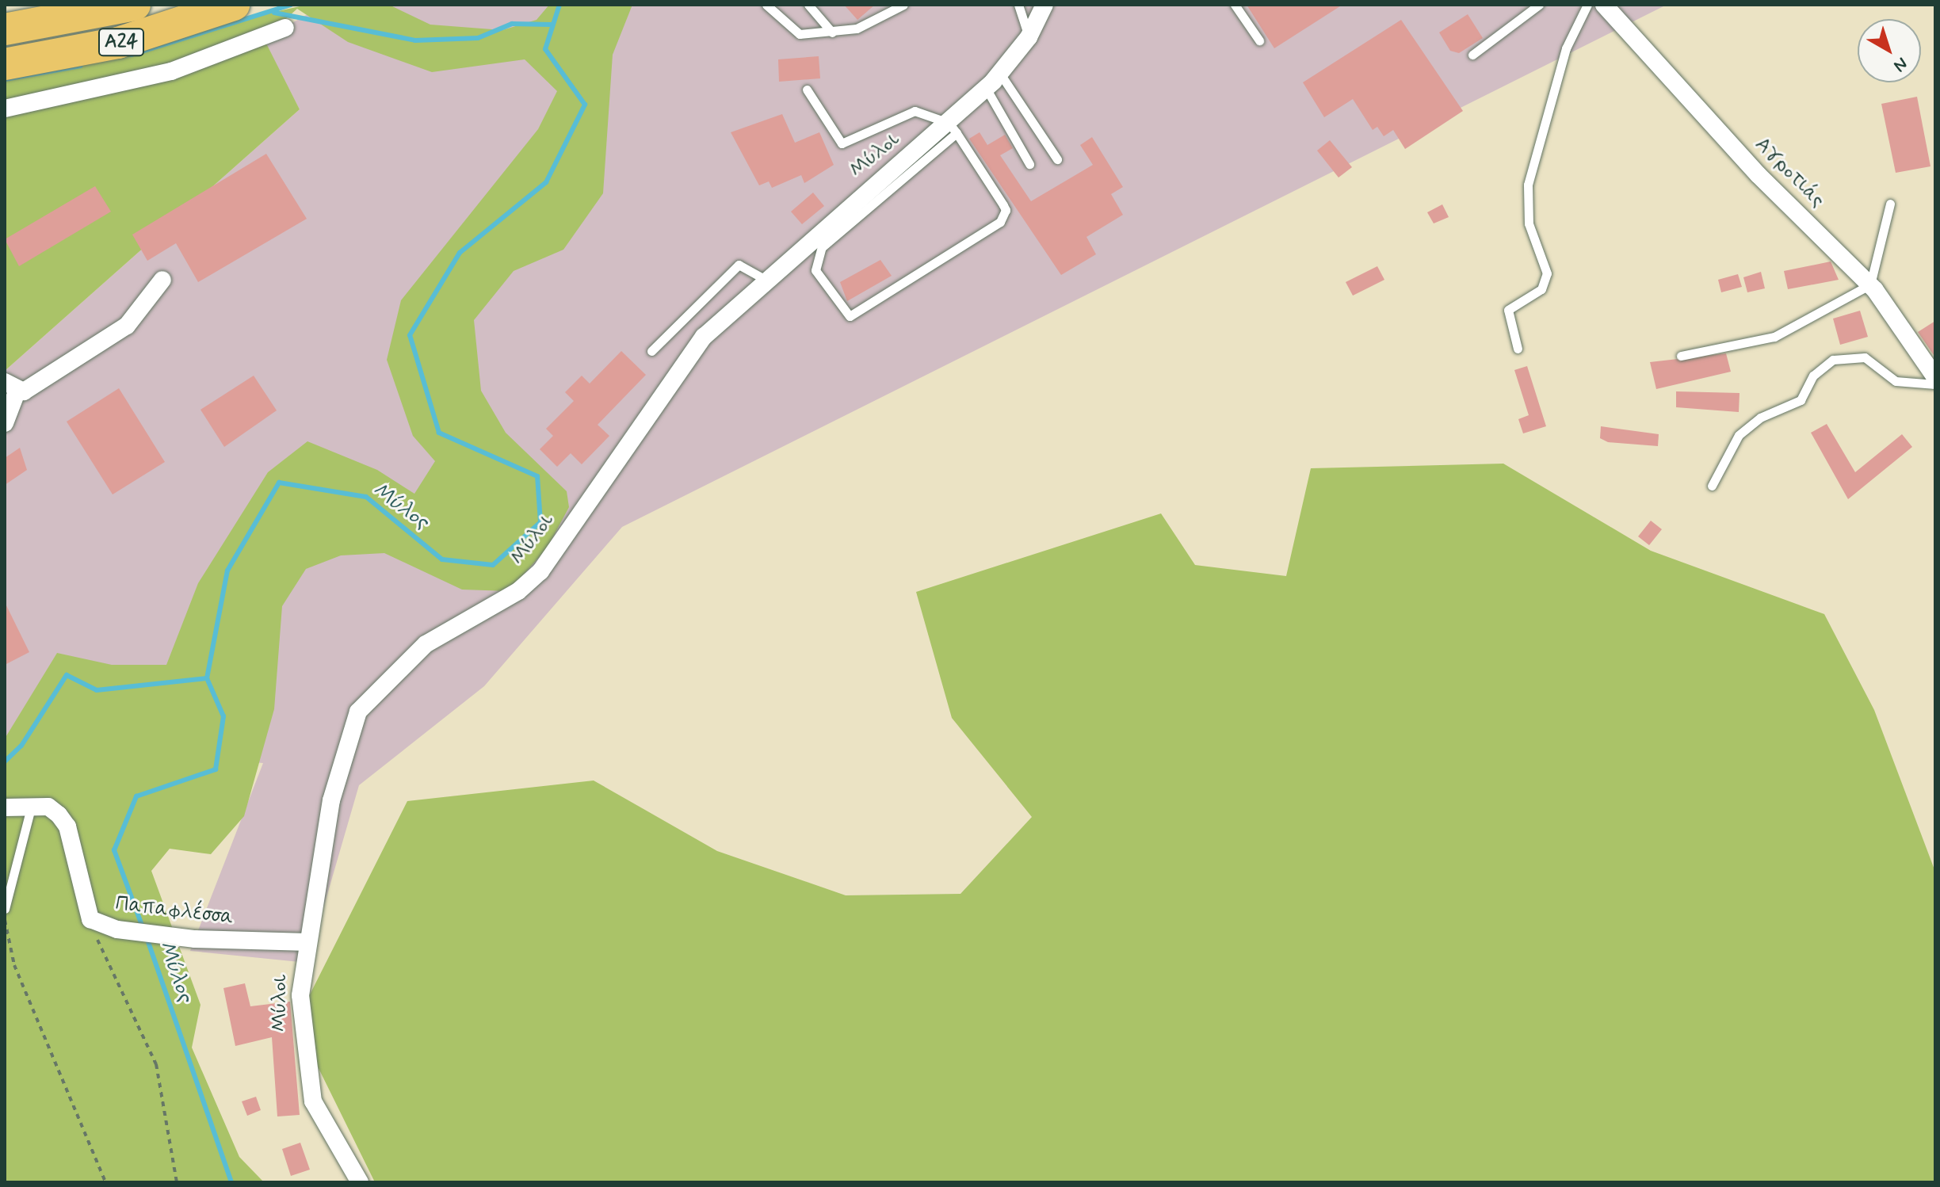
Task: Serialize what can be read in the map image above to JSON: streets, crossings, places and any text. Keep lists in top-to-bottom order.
{
  "streets": {
    "highway": ["Α24"],
    "street": ["Μύλοι", "Αγροτιάς", "Παπαφλέσσα"]
  },
  "crossings": [
    ["Μύλοι", "Παπαφλέσσα"]
  ],
  "water": ["Μύλος"],
  "north": "bottom right"
}
